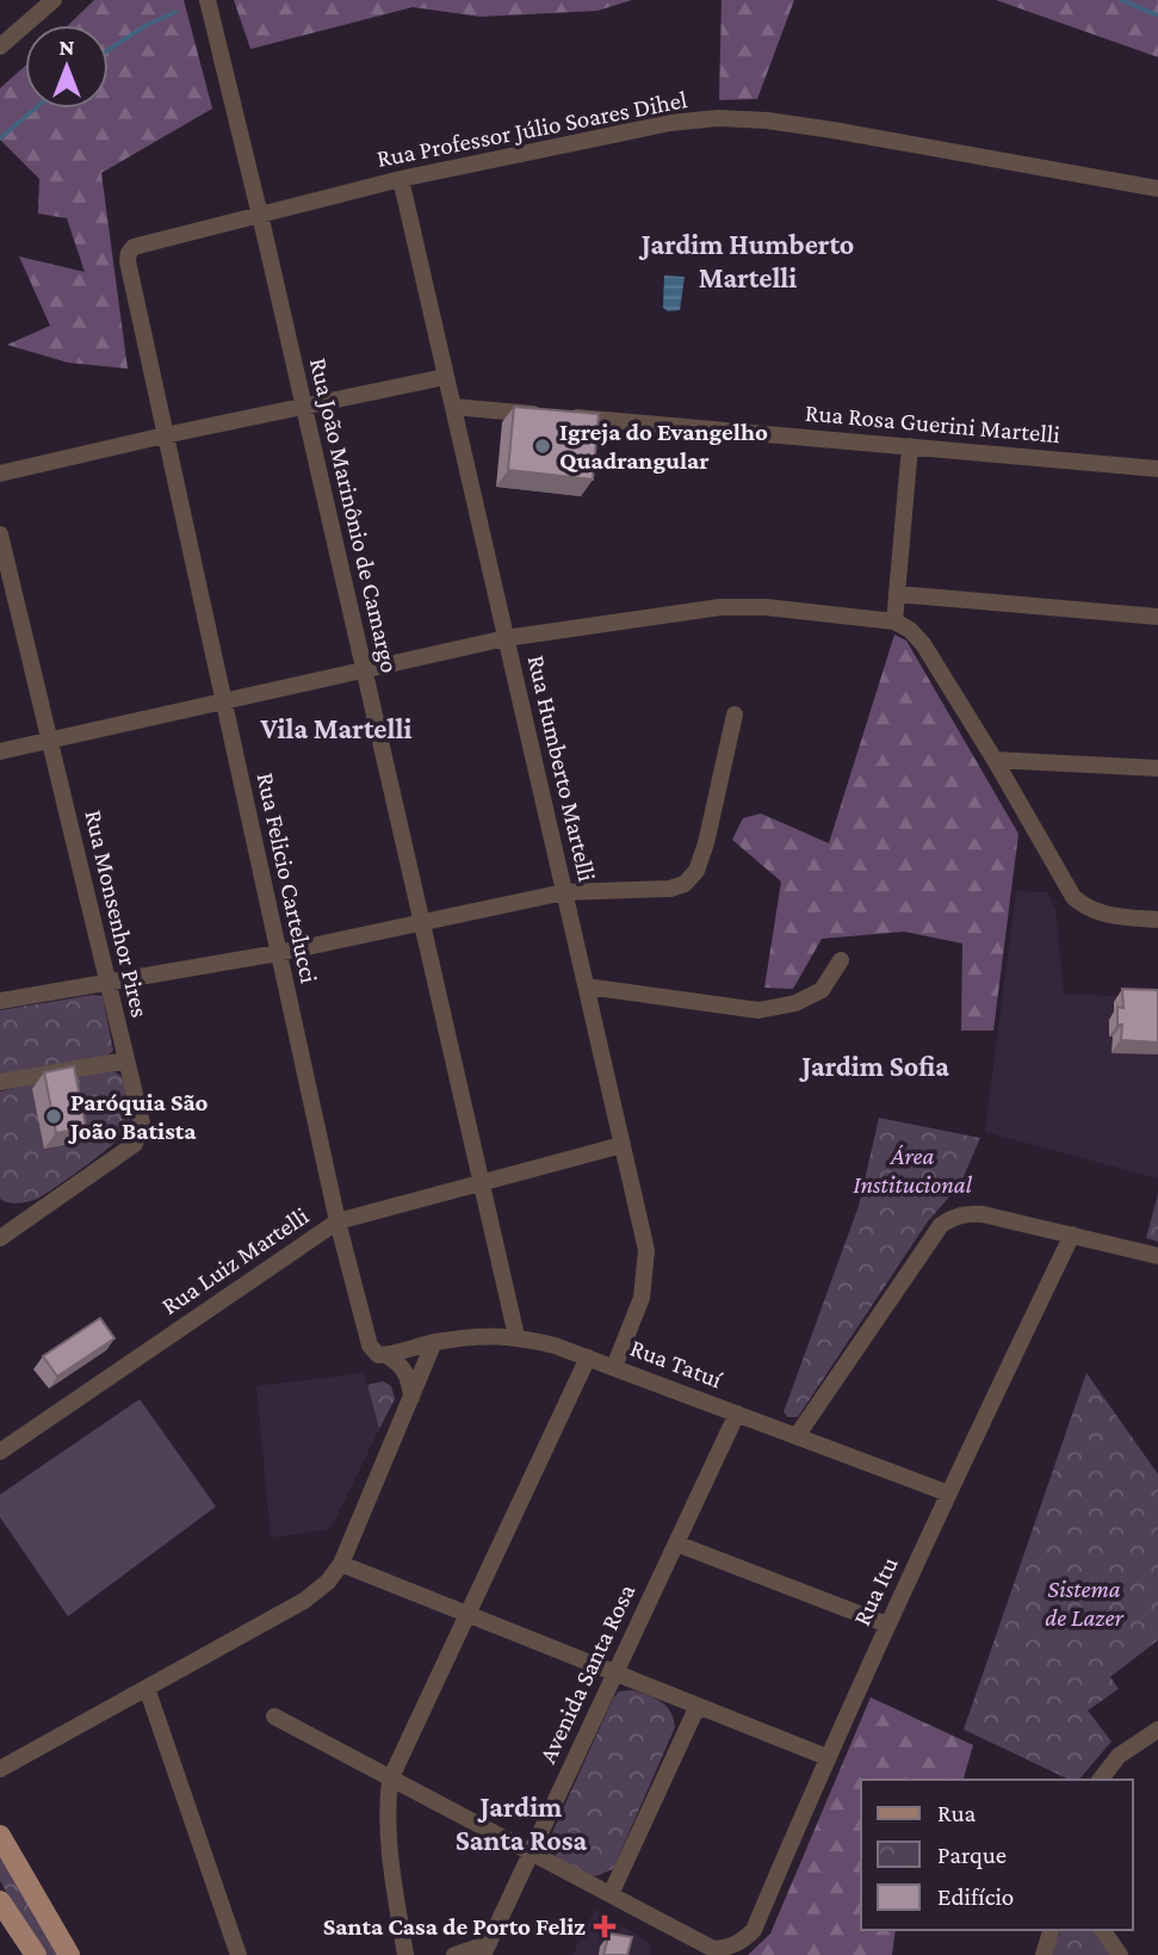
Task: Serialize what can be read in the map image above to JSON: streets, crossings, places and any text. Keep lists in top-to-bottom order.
{
  "streets": {
    "street": [
      "Rua Professor Júlio Soares Dihel",
      "Rua Rosa Guerini Martelli",
      "Rua João Marinônio de Camargo",
      "Rua Humberto Martelli",
      "Rua Felicio Cartelucci",
      "Rua Monsenhor Pires",
      "Rua Luiz Martelli",
      "Rua Tatuí",
      "Rua Itu",
      "Avenida Santa Rosa"
    ]
  },
  "crossings": [
    ["Rua Professor Júlio Soares Dihel", "Rua João Marinônio de Camargo"],
    ["Rua Professor Júlio Soares Dihel", "Rua Humberto Martelli"],
    ["Rua Professor Júlio Soares Dihel", "Rua Felicio Cartelucci"],
    ["Rua Rosa Guerini Martelli", "Rua Humberto Martelli"],
    ["Rua João Marinônio de Camargo", "Rua Luiz Martelli"],
    ["Rua João Marinônio de Camargo", "Rua Tatuí"],
    ["Rua Humberto Martelli", "Rua Luiz Martelli"],
    ["Rua Humberto Martelli", "Rua Tatuí"],
    ["Rua Felicio Cartelucci", "Rua Luiz Martelli"],
    ["Rua Felicio Cartelucci", "Rua Tatuí"],
    ["Rua Tatuí", "Rua Itu"],
    ["Rua Tatuí", "Avenida Santa Rosa"]
  ],
  "districts": [
    "Jardim Humberto Martelli",
    "Vila Martelli",
    "Jardim Sofia",
    "Jardim Santa Rosa"
  ],
  "parks": ["Área Institucional", "Sistema de Lazer"],
  "places": {
    "other": ["Igreja do Evangelho Quadrangular", "Paróquia São João Batista"],
    "health": ["Santa Casa de Porto Feliz"]
  },
  "legend": ["Rua", "Parque", "Edifício"],
  "north": "top"
}
